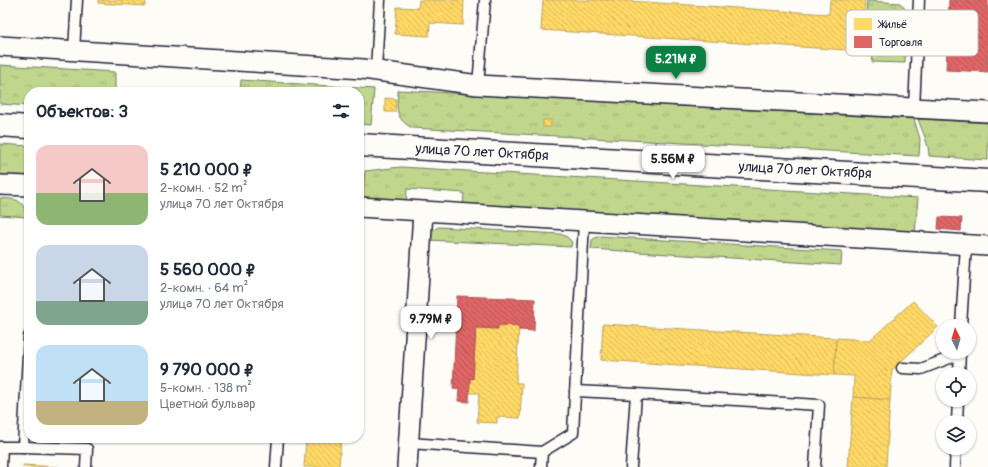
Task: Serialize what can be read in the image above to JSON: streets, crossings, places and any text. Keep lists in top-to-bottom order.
{
  "streets": {
    "main road": ["улица 70 лет Октября"]
  },
  "legend": ["Жильё", "Торговля"],
  "north": "top",
  "page": {
    "price": ["5.21M ₽", "5.56M ₽", "9.79M ₽"],
    "heading": "Объектов: 3",
    "list": [
      {
        "name": "5 210 000 ₽",
        "note": "2-комн. · 52 m² · улица 70 лет Октября"
      },
      {
        "name": "5 560 000 ₽",
        "note": "2-комн. · 64 m² · улица 70 лет Октября"
      },
      {
        "name": "9 790 000 ₽",
        "note": "5-комн. · 138 m² · Цветной бульвар"
      }
    ]
  }
}
